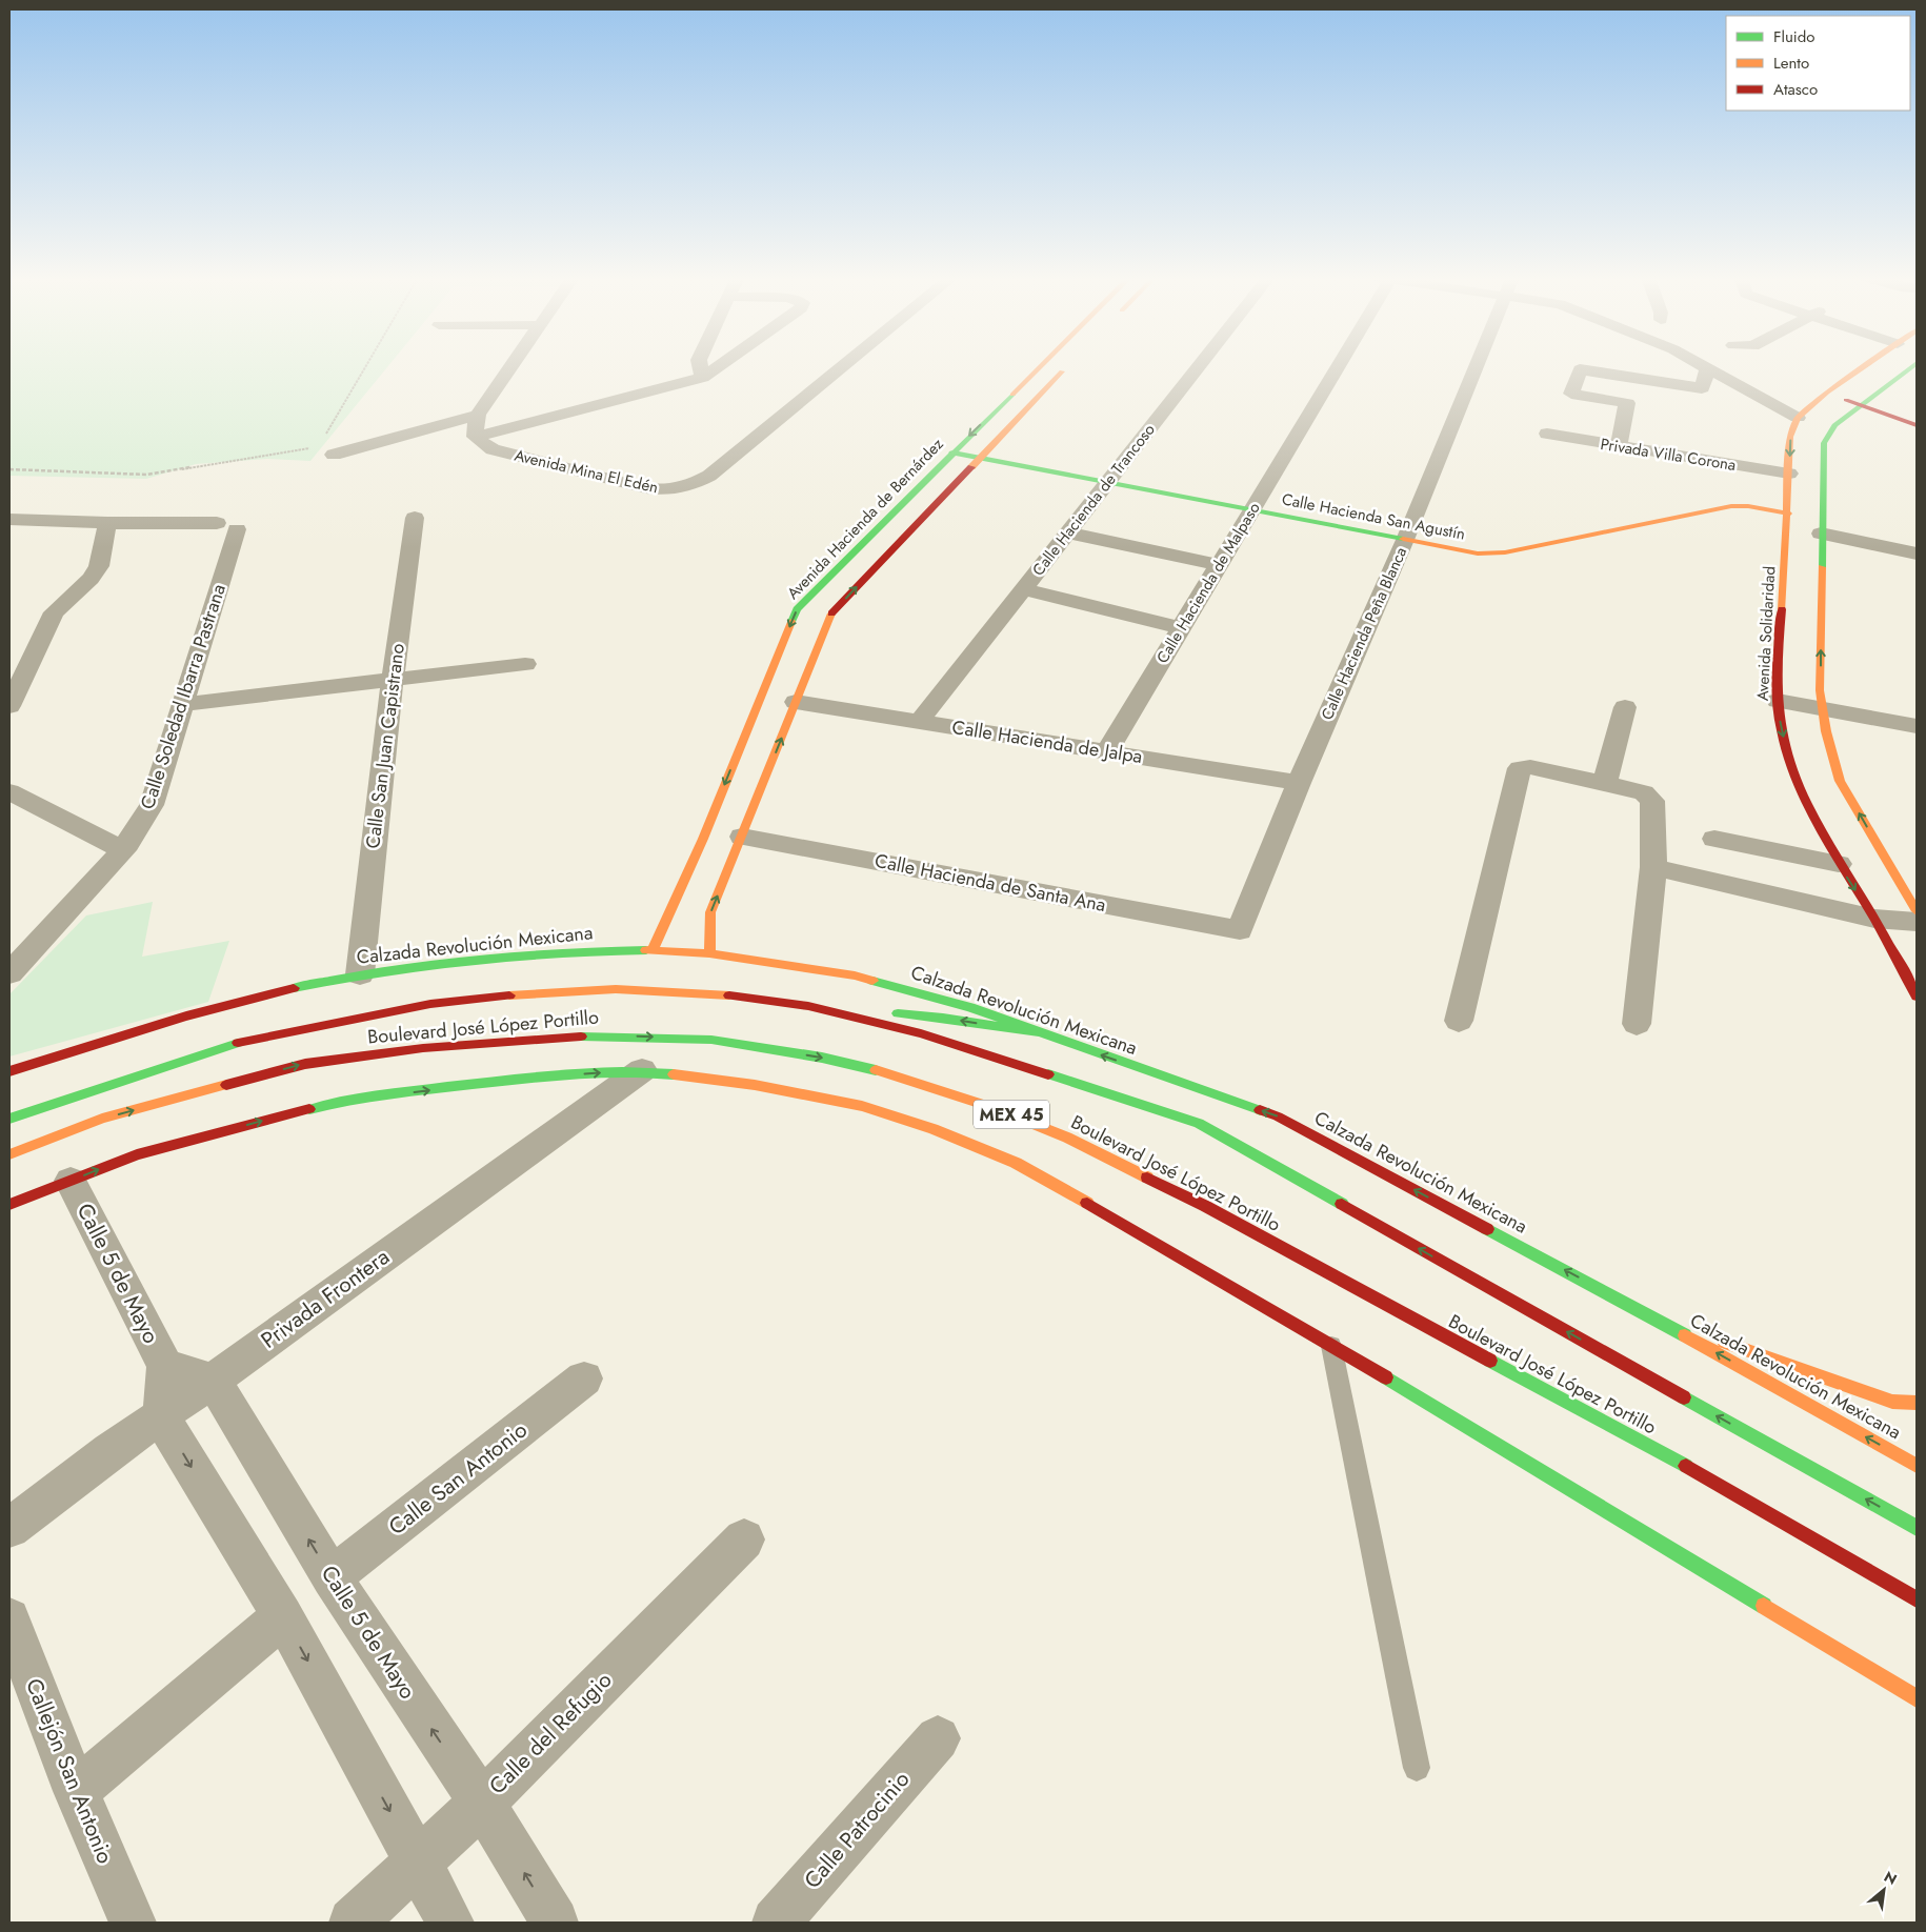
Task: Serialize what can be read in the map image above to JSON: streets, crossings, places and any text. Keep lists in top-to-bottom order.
{
  "streets": {
    "street": [
      "Privada Villa Corona",
      "Avenida Mina El Edén",
      "Calle Hacienda de Trancoso",
      "Calle Hacienda San Agustín",
      "Avenida Hacienda de Bernárdez",
      "Calle Hacienda de Malpaso",
      "Calle Hacienda Peña Blanca",
      "Avenida Solidaridad",
      "Calle Soledad Ibarra Pastrana",
      "Calle Hacienda de Jalpa",
      "Calle San Juan Capistrano",
      "Calle Hacienda de Santa Ana",
      "Calzada Revolución Mexicana",
      "Boulevard José López Portillo",
      "MEX 45",
      "Calle 5 de Mayo",
      "Privada Frontera",
      "Calle San Antonio",
      "Calle del Refugio",
      "Callejón San Antonio",
      "Calle Patrocinio"
    ]
  },
  "crossings": [
    ["Privada Villa Corona", "Avenida Solidaridad"],
    ["Calle Hacienda de Trancoso", "Calle Hacienda San Agustín"],
    ["Calle Hacienda de Trancoso", "Calle Hacienda de Jalpa"],
    ["Calle Hacienda San Agustín", "Avenida Hacienda de Bernárdez"],
    ["Calle Hacienda San Agustín", "Calle Hacienda de Malpaso"],
    ["Calle Hacienda San Agustín", "Calle Hacienda Peña Blanca"],
    ["Calle Hacienda San Agustín", "Avenida Solidaridad"],
    ["Avenida Hacienda de Bernárdez", "Calzada Revolución Mexicana"],
    ["Calle Hacienda de Malpaso", "Calle Hacienda de Jalpa"],
    ["Calle Hacienda Peña Blanca", "Calle Hacienda de Jalpa"],
    ["Calle Hacienda Peña Blanca", "Calle Hacienda de Santa Ana"],
    ["Calle San Juan Capistrano", "Calzada Revolución Mexicana"],
    ["Calle 5 de Mayo", "Privada Frontera"],
    ["Calle 5 de Mayo", "Calle San Antonio"],
    ["Calle 5 de Mayo", "Calle del Refugio"]
  ],
  "one_way": ["Calzada Revolución Mexicana"],
  "legend": ["Fluido", "Lento", "Atasco"],
  "north": "top right"
}
